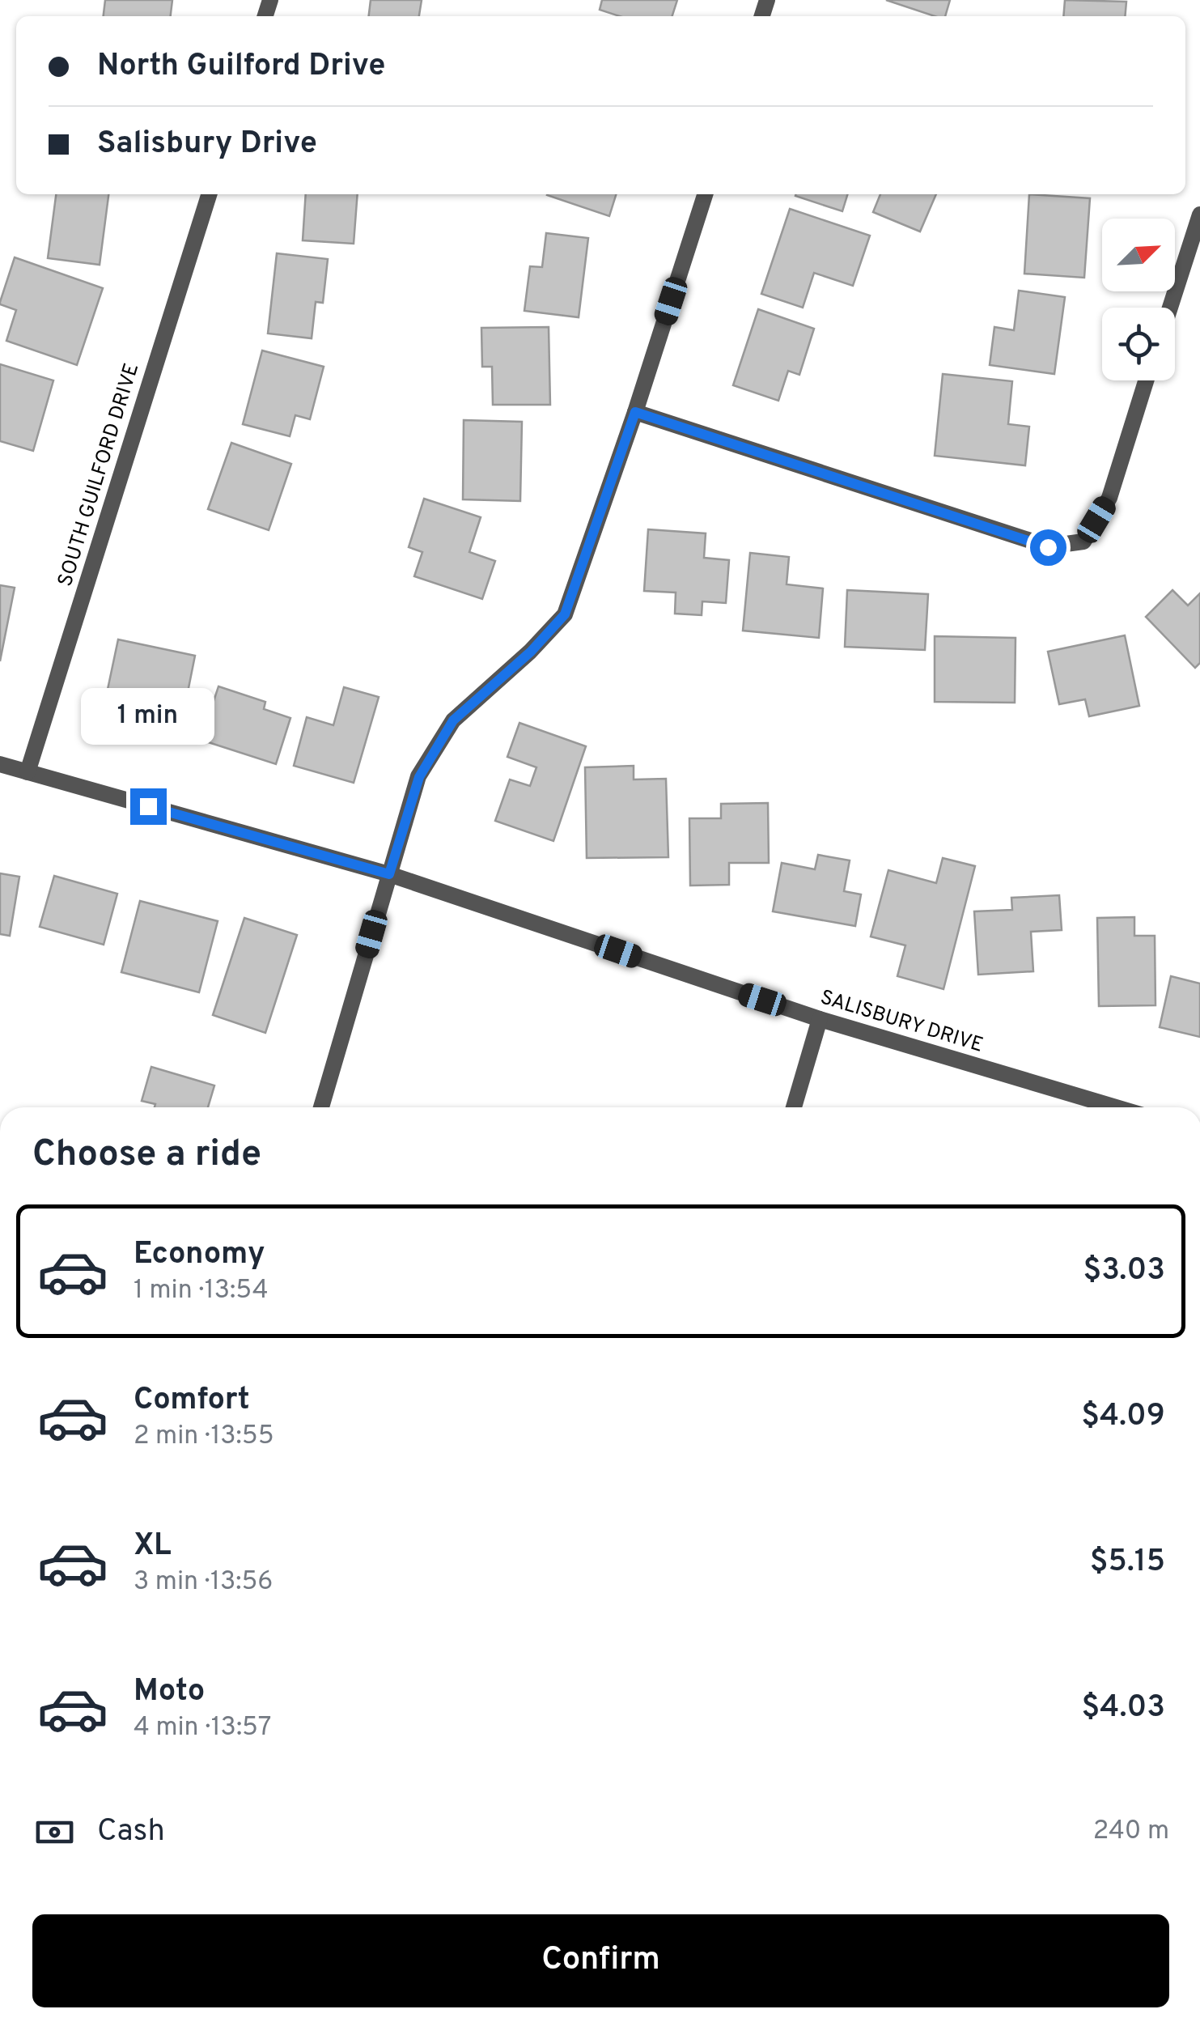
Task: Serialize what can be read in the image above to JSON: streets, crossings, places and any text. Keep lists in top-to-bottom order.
{
  "streets": {
    "street": ["SOUTH GUILFORD DRIVE", "SALISBURY DRIVE"]
  },
  "crossings": [
    ["SOUTH GUILFORD DRIVE", "SALISBURY DRIVE"]
  ],
  "north": "top right",
  "page": {
    "banner": ["North Guilford Drive", "Salisbury Drive"],
    "bubble": "1 min",
    "heading": "Choose a ride",
    "list": [
      {
        "name": "Economy",
        "note": "1 min · 13:54",
        "value": "$3.03"
      },
      {
        "name": "Comfort",
        "note": "2 min · 13:55",
        "value": "$4.09"
      },
      {
        "name": "XL",
        "note": "3 min · 13:56",
        "value": "$5.15"
      },
      {
        "name": "Moto",
        "note": "4 min · 13:57",
        "value": "$4.03"
      }
    ],
    "pay": ["Cash", "240 m"],
    "buttons": "Confirm"
  }
}
